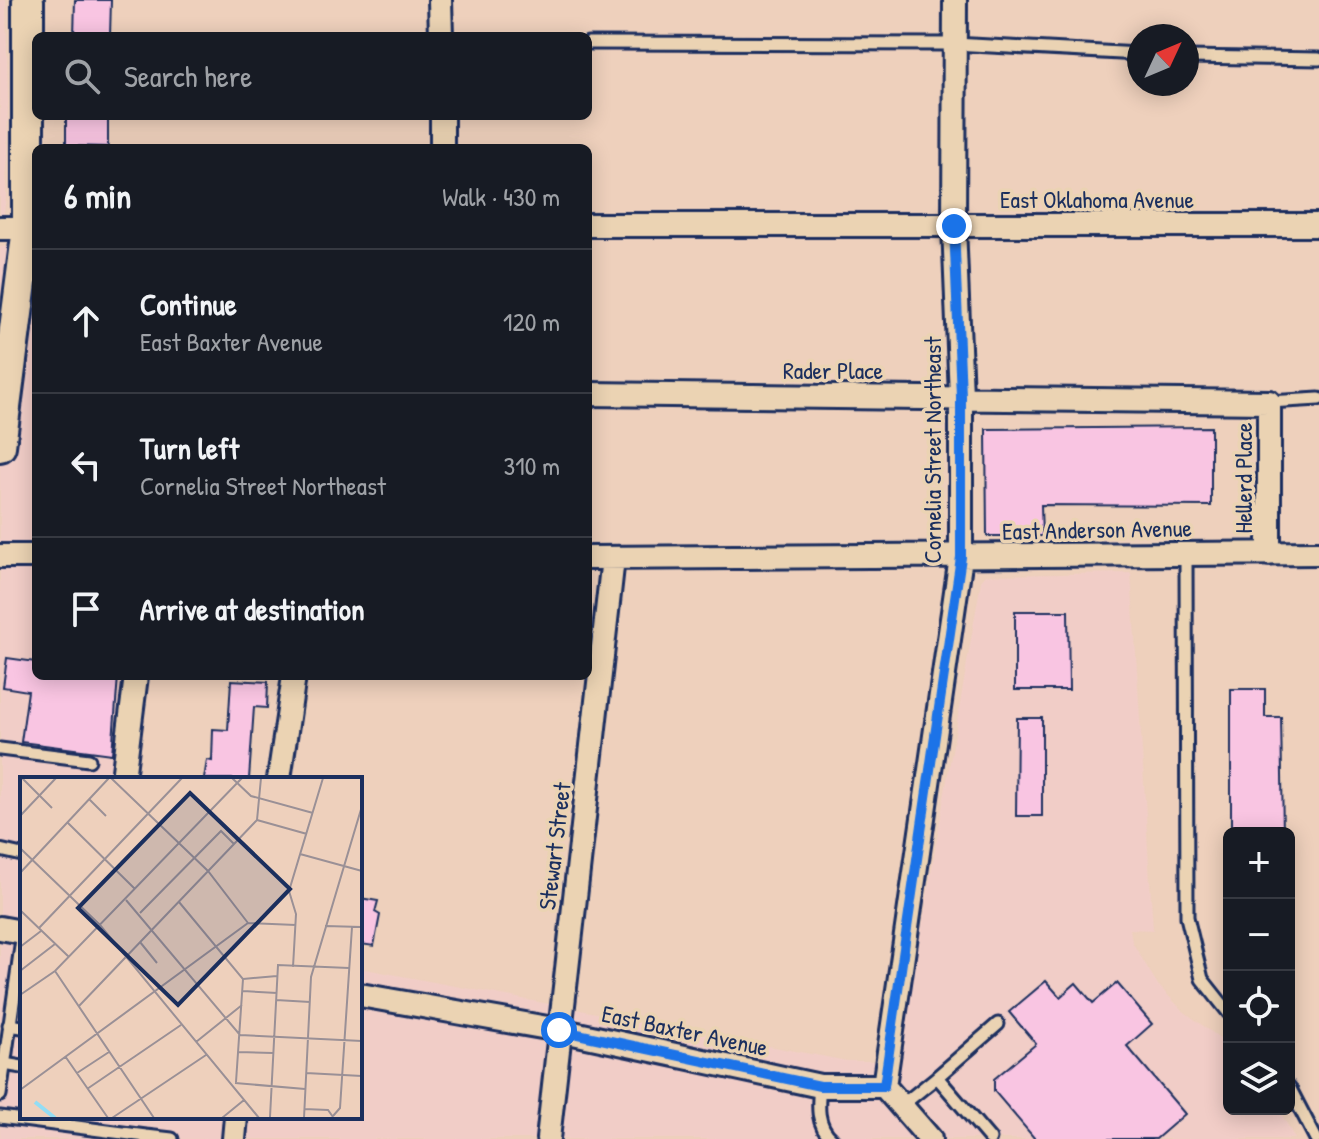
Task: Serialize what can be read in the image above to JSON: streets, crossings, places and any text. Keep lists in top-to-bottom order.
{
  "streets": {
    "street": [
      "East Oklahoma Avenue",
      "Rader Place",
      "Cornelia Street Northeast",
      "Hellerd Place",
      "East Anderson Avenue",
      "Stewart Street",
      "East Baxter Avenue"
    ]
  },
  "crossings": [
    ["East Oklahoma Avenue", "Cornelia Street Northeast"],
    ["Rader Place", "Cornelia Street Northeast"],
    ["Rader Place", "Hellerd Place"],
    ["Cornelia Street Northeast", "East Anderson Avenue"],
    ["Cornelia Street Northeast", "East Baxter Avenue"],
    ["Hellerd Place", "East Anderson Avenue"],
    ["East Anderson Avenue", "Stewart Street"],
    ["Stewart Street", "East Baxter Avenue"]
  ],
  "north": "top right",
  "page": {
    "search": "Search here",
    "heading": ["6 min", "Walk · 430 m"],
    "list": [
      ["Continue", "East Baxter Avenue", "120 m"],
      ["Turn left", "Cornelia Street Northeast", "310 m"],
      "Arrive at destination"
    ],
    "map_buttons": ["+", "−"]
  }
}
